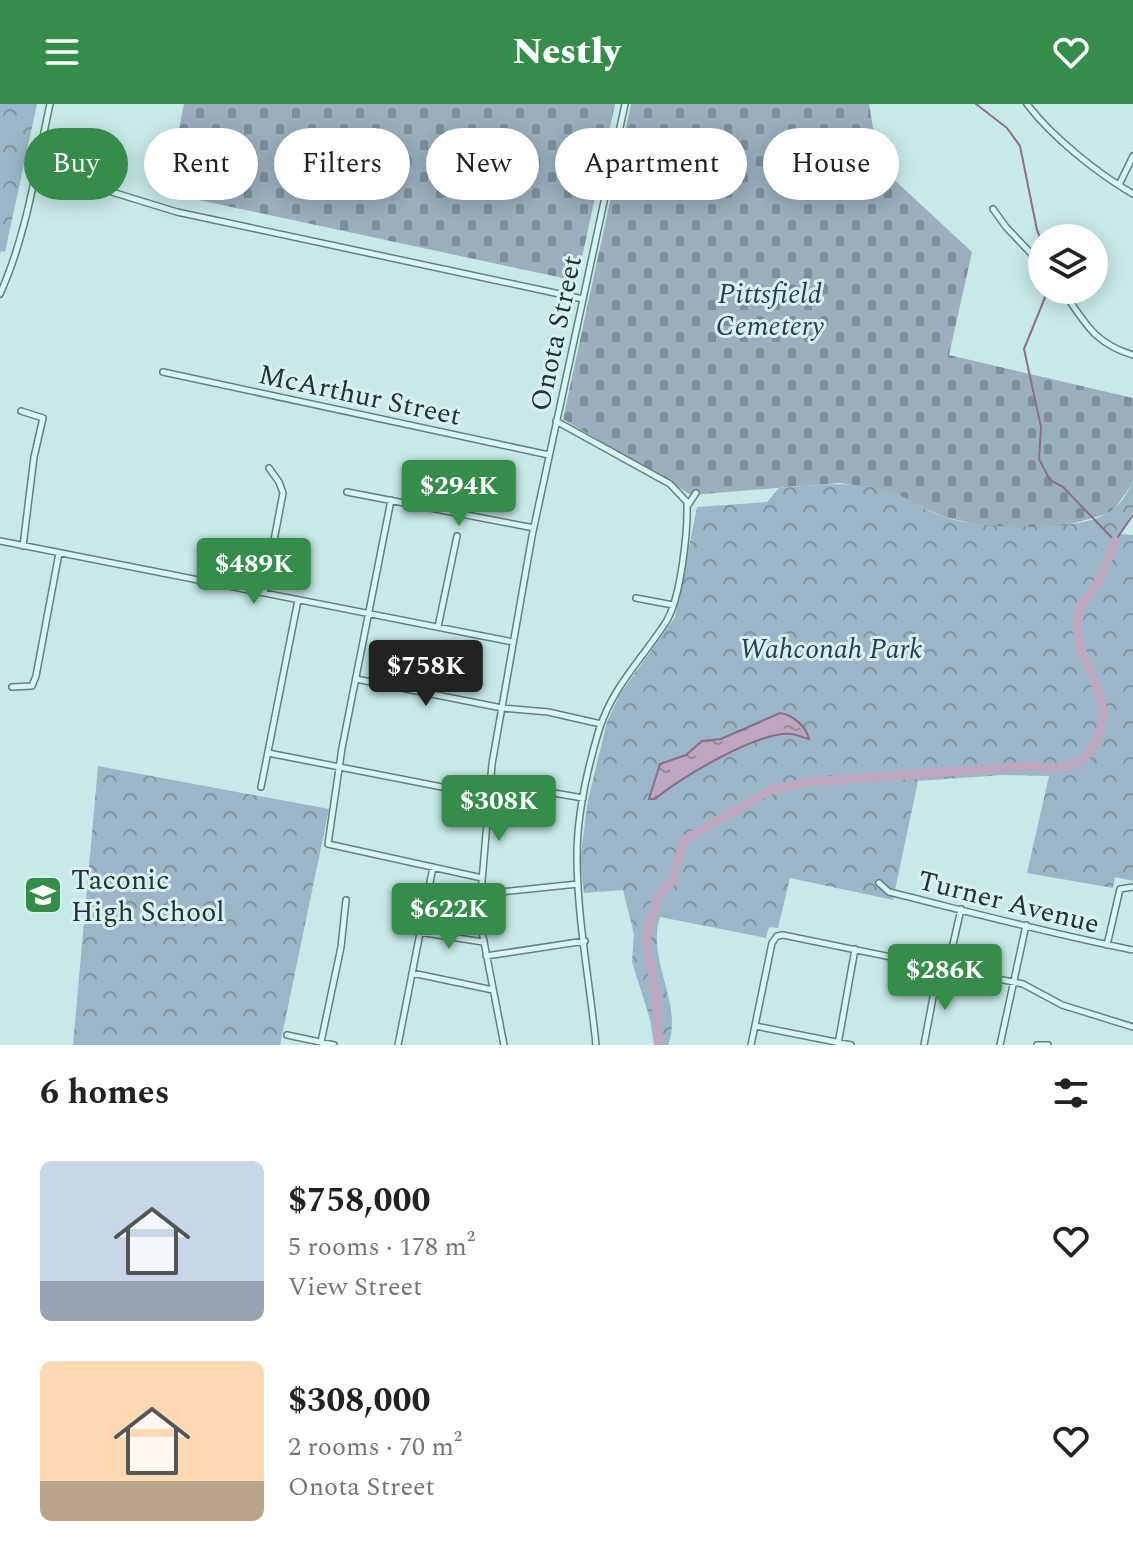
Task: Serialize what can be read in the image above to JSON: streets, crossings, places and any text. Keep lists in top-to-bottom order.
{
  "streets": {
    "street": ["Onota Street", "McArthur Street", "Turner Avenue"]
  },
  "crossings": [
    ["Onota Street", "McArthur Street"]
  ],
  "parks": ["Pittsfield Cemetery", "Wahconah Park"],
  "places": {
    "school or university": ["Taconic High School"]
  },
  "page": {
    "header": "Nestly",
    "chip": [
      "Buy",
      "Rent",
      "Filters",
      "New",
      "Apartment",
      "House"
    ],
    "price": [
      "$294K",
      "$489K",
      "$758K",
      "$308K",
      "$622K",
      "$286K"
    ],
    "heading": "6 homes",
    "list": [
      {
        "name": "$758,000",
        "note": "5 rooms · 178 m² · View Street"
      },
      {
        "name": "$308,000",
        "note": "2 rooms · 70 m² · Onota Street"
      }
    ]
  }
}
